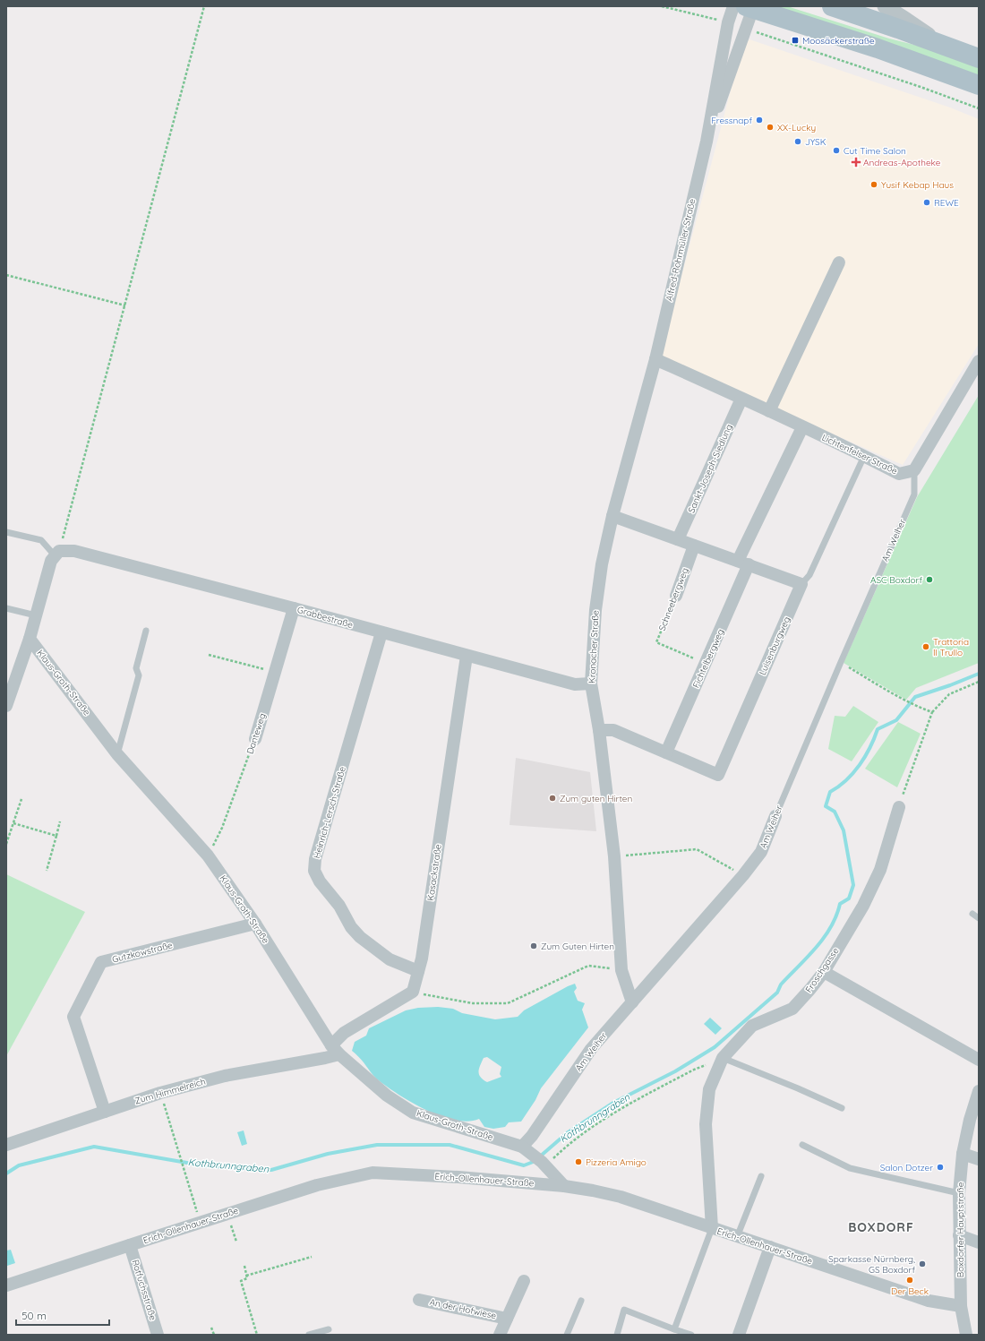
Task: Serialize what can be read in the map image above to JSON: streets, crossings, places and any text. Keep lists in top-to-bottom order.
{
  "streets": {
    "street": [
      "Alfred-Rohrmüller-Straße",
      "Lichtenfelser Straße",
      "Sankt-Joseph-Siedlung",
      "Am Weiher",
      "Schneebergweg",
      "Grabbestraße",
      "Luisenburgweg",
      "Kronacher Straße",
      "Fichtelbergweg",
      "Klaus-Groth-Straße",
      "Danteweg",
      "Heinrich-Lersch-Straße",
      "Kasackstraße",
      "Gutzkowstraße",
      "Froschgasse",
      "Zum Himmelreich",
      "Erich-Ollenhauer-Straße",
      "Boxdorfer Hauptstraße",
      "Rotfuchsstraße",
      "An der Hofwiese"
    ]
  },
  "crossings": [
    ["Alfred-Rohrmüller-Straße", "Lichtenfelser Straße"],
    ["Alfred-Rohrmüller-Straße", "Kronacher Straße"],
    ["Lichtenfelser Straße", "Sankt-Joseph-Siedlung"],
    ["Lichtenfelser Straße", "Am Weiher"],
    ["Lichtenfelser Straße", "Kronacher Straße"],
    ["Am Weiher", "Kronacher Straße"],
    ["Am Weiher", "Klaus-Groth-Straße"],
    ["Schneebergweg", "Fichtelbergweg"],
    ["Grabbestraße", "Kronacher Straße"],
    ["Grabbestraße", "Danteweg"],
    ["Grabbestraße", "Heinrich-Lersch-Straße"],
    ["Grabbestraße", "Kasackstraße"],
    ["Luisenburgweg", "Kronacher Straße"],
    ["Luisenburgweg", "Fichtelbergweg"],
    ["Klaus-Groth-Straße", "Danteweg"],
    ["Klaus-Groth-Straße", "Gutzkowstraße"],
    ["Klaus-Groth-Straße", "Zum Himmelreich"],
    ["Klaus-Groth-Straße", "Erich-Ollenhauer-Straße"],
    ["Heinrich-Lersch-Straße", "Kasackstraße"],
    ["Gutzkowstraße", "Zum Himmelreich"],
    ["Froschgasse", "Erich-Ollenhauer-Straße"],
    ["Erich-Ollenhauer-Straße", "Boxdorfer Hauptstraße"],
    ["Erich-Ollenhauer-Straße", "Rotfuchsstraße"]
  ],
  "districts": ["BOXDORF"],
  "water": ["Kothbrunngraben"],
  "places": {
    "transit": ["Moosäckerstraße"],
    "other": [
      "Fressnapf",
      "XX-Lucky",
      "JYSK",
      "Cut Time Salon",
      "Yusif Kebap Haus",
      "REWE",
      "ASC Boxdorf",
      "Trattoria Il Trullo",
      "Zum guten Hirten",
      "Zum Guten Hirten",
      "Pizzeria Amigo",
      "Salon Dotzer",
      "Sparkasse Nürnberg, GS Boxdorf",
      "Der Beck"
    ],
    "health": ["Andreas-Apotheke"]
  },
  "scale_bar": "50 m"
}
